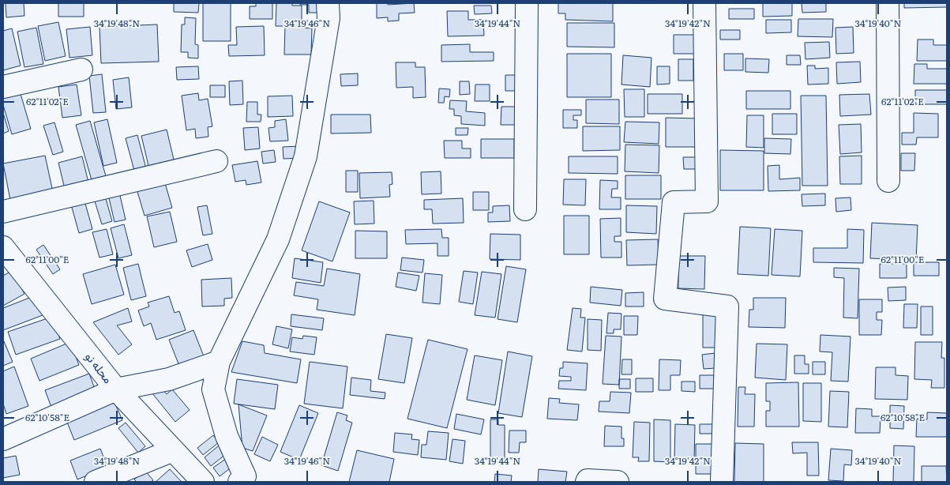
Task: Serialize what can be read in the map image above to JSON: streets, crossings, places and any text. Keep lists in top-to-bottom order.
{
  "streets": {
    "street": ["محله نو"]
  },
  "coordinates": [
    "34°19'48\"N",
    "34°19'46\"N",
    "34°19'44\"N",
    "34°19'42\"N",
    "34°19'40\"N",
    "62°11'02\"E",
    "62°11'00\"E",
    "62°10'58\"E"
  ]
}
